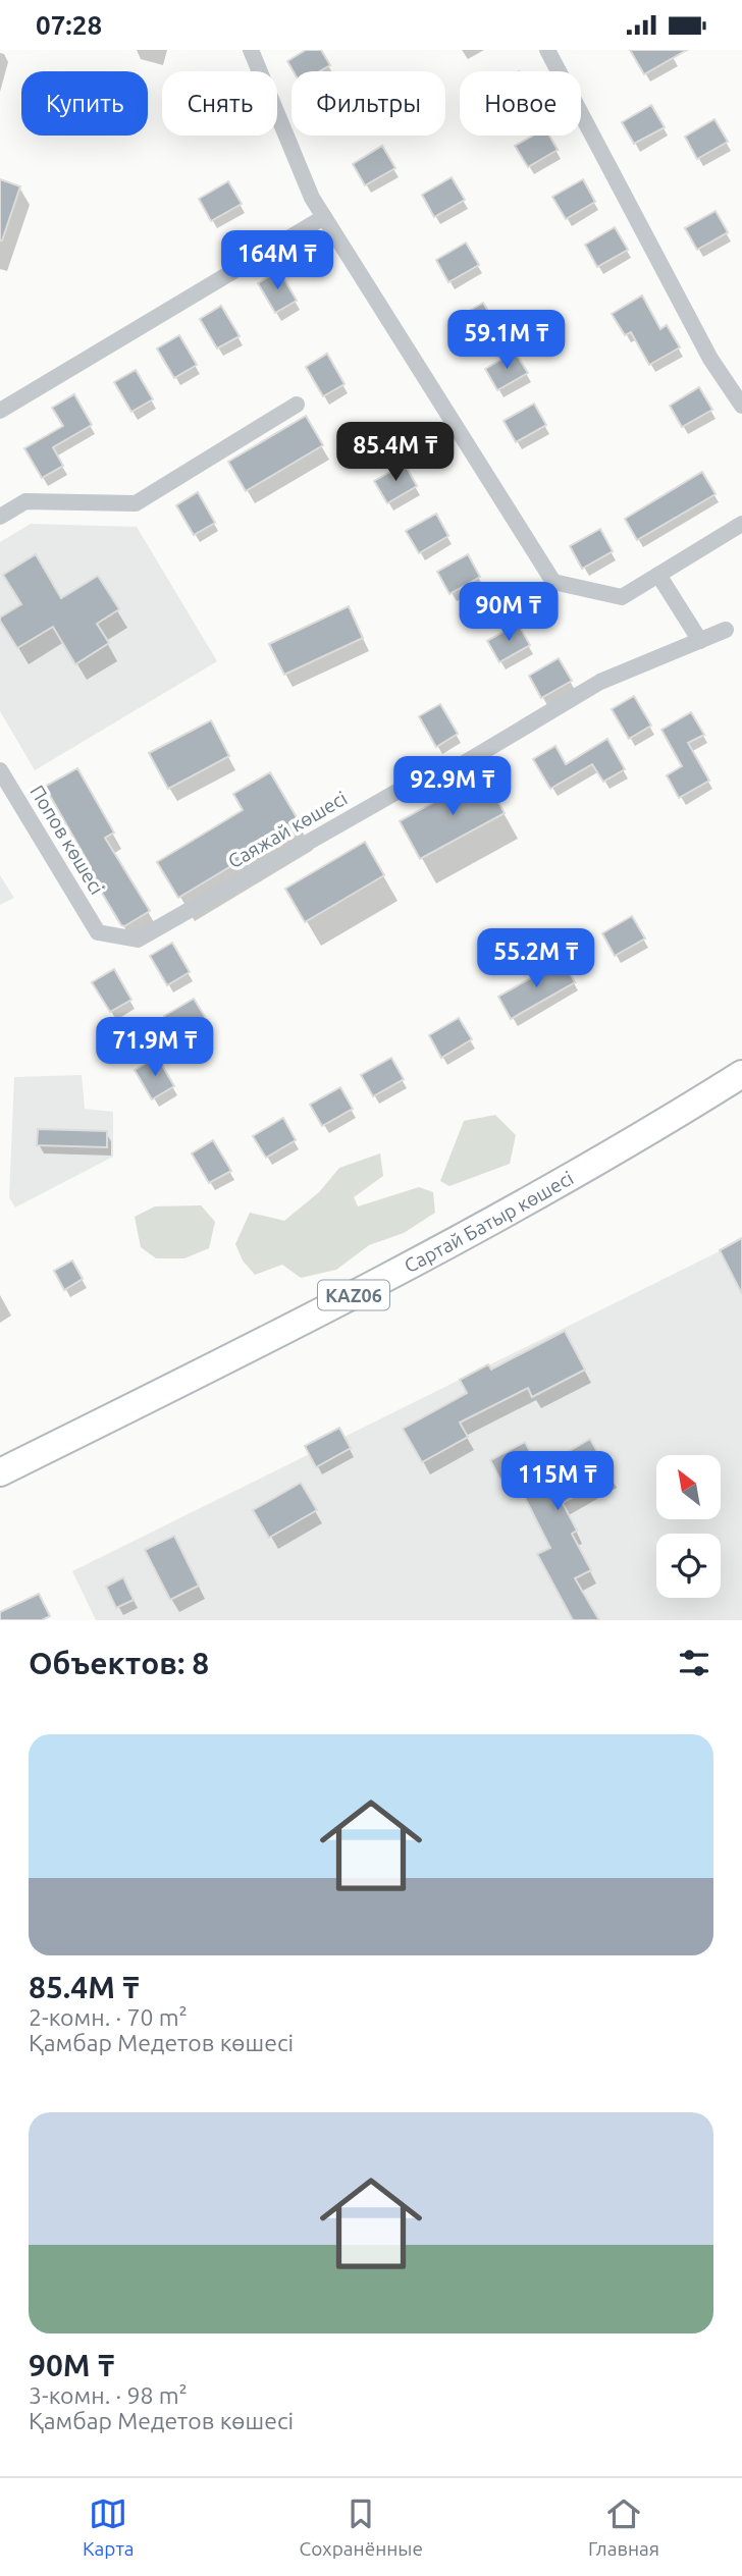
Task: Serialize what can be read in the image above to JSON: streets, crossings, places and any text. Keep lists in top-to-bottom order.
{
  "streets": {
    "highway": ["Сартай Батыр көшесі", "KАZ06"],
    "street": ["Саяжай көшесі", "Попов көшесі"]
  },
  "crossings": [
    ["Саяжай көшесі", "Попов көшесі"]
  ],
  "north": "top left",
  "page": {
    "status": "07:28",
    "chip": [
      "Купить",
      "Снять",
      "Фильтры",
      "Новое"
    ],
    "price": [
      "164M ₸",
      "59.1M ₸",
      "85.4M ₸",
      "90M ₸",
      "92.9M ₸",
      "55.2M ₸",
      "71.9M ₸",
      "115M ₸"
    ],
    "heading": "Объектов: 8",
    "list": [
      {
        "name": "85.4M ₸",
        "note": "2-комн. · 70 m² · Қамбар Медетов көшесі"
      },
      {
        "name": "90M ₸",
        "note": "3-комн. · 98 m² · Қамбар Медетов көшесі"
      }
    ],
    "tabs": ["Карта", "Сохранённые", "Главная"]
  }
}
